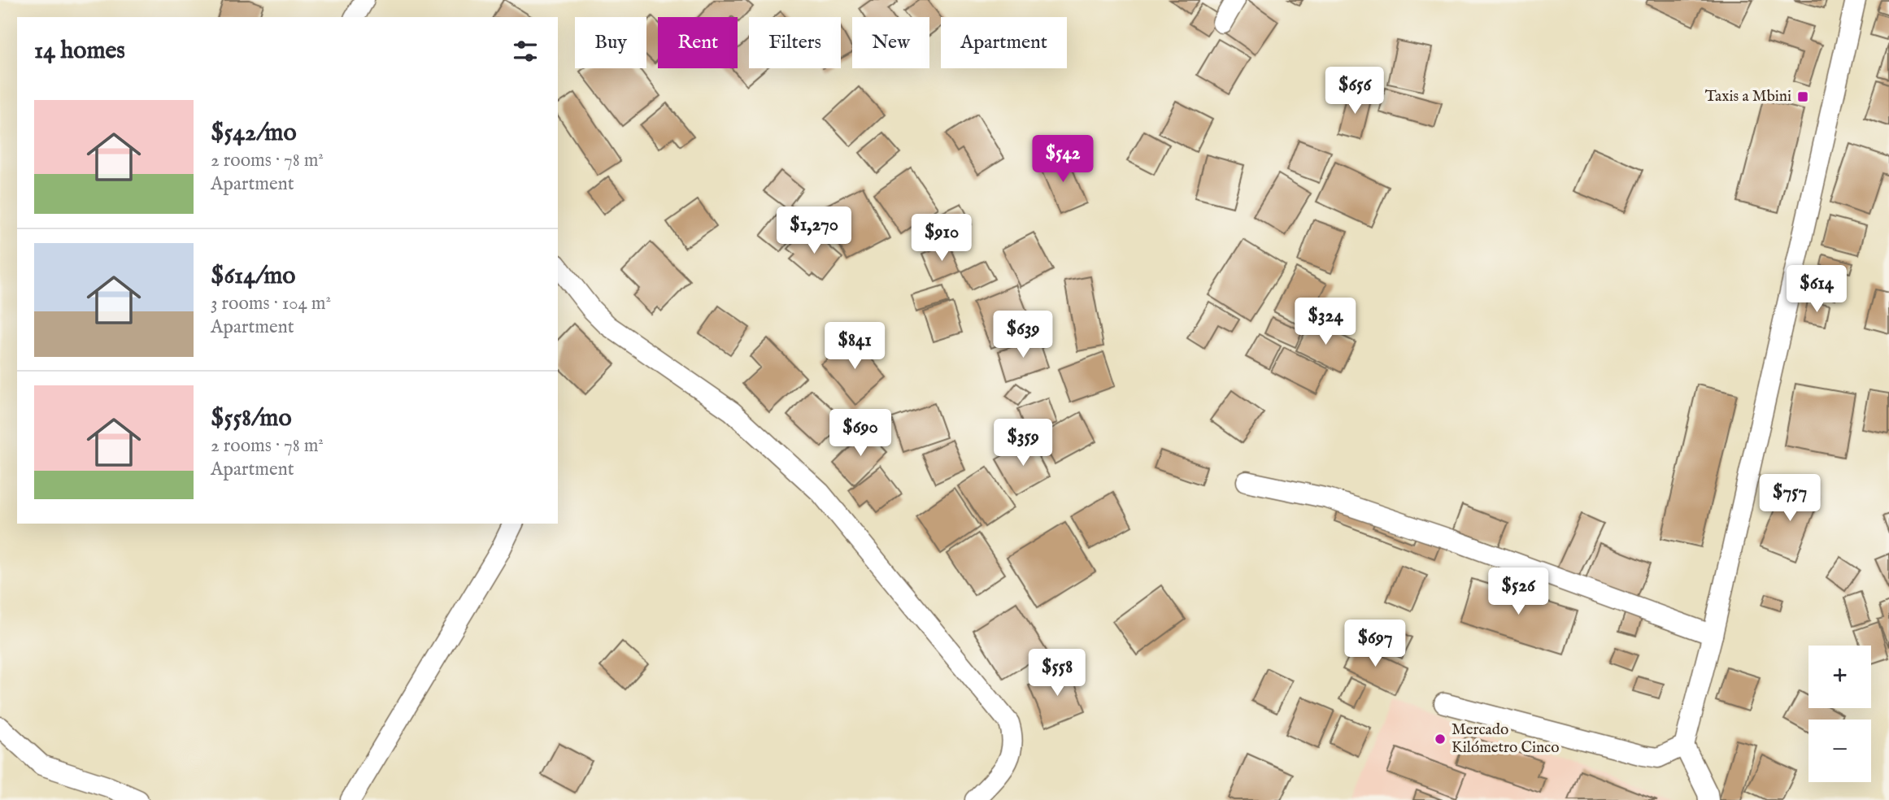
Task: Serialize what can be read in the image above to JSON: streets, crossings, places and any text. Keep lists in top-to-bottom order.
{
  "places": {
    "transit": ["Taxis a Mbini"],
    "other": ["Mercado Kilómetro Cinco"]
  },
  "page": {
    "chip": [
      "Buy",
      "Rent",
      "Filters",
      "New",
      "Apartment"
    ],
    "heading": "14 homes",
    "price": [
      "$656",
      "$542",
      "$1,270",
      "$910",
      "$614",
      "$324",
      "$639",
      "$841",
      "$690",
      "$359",
      "$757",
      "$526",
      "$697",
      "$558"
    ],
    "list": [
      {
        "name": "$542/mo",
        "note": "2 rooms · 78 m² · Apartment"
      },
      {
        "name": "$614/mo",
        "note": "3 rooms · 104 m² · Apartment"
      },
      {
        "name": "$558/mo",
        "note": "2 rooms · 78 m² · Apartment"
      }
    ],
    "map_buttons": ["+", "−"]
  }
}
